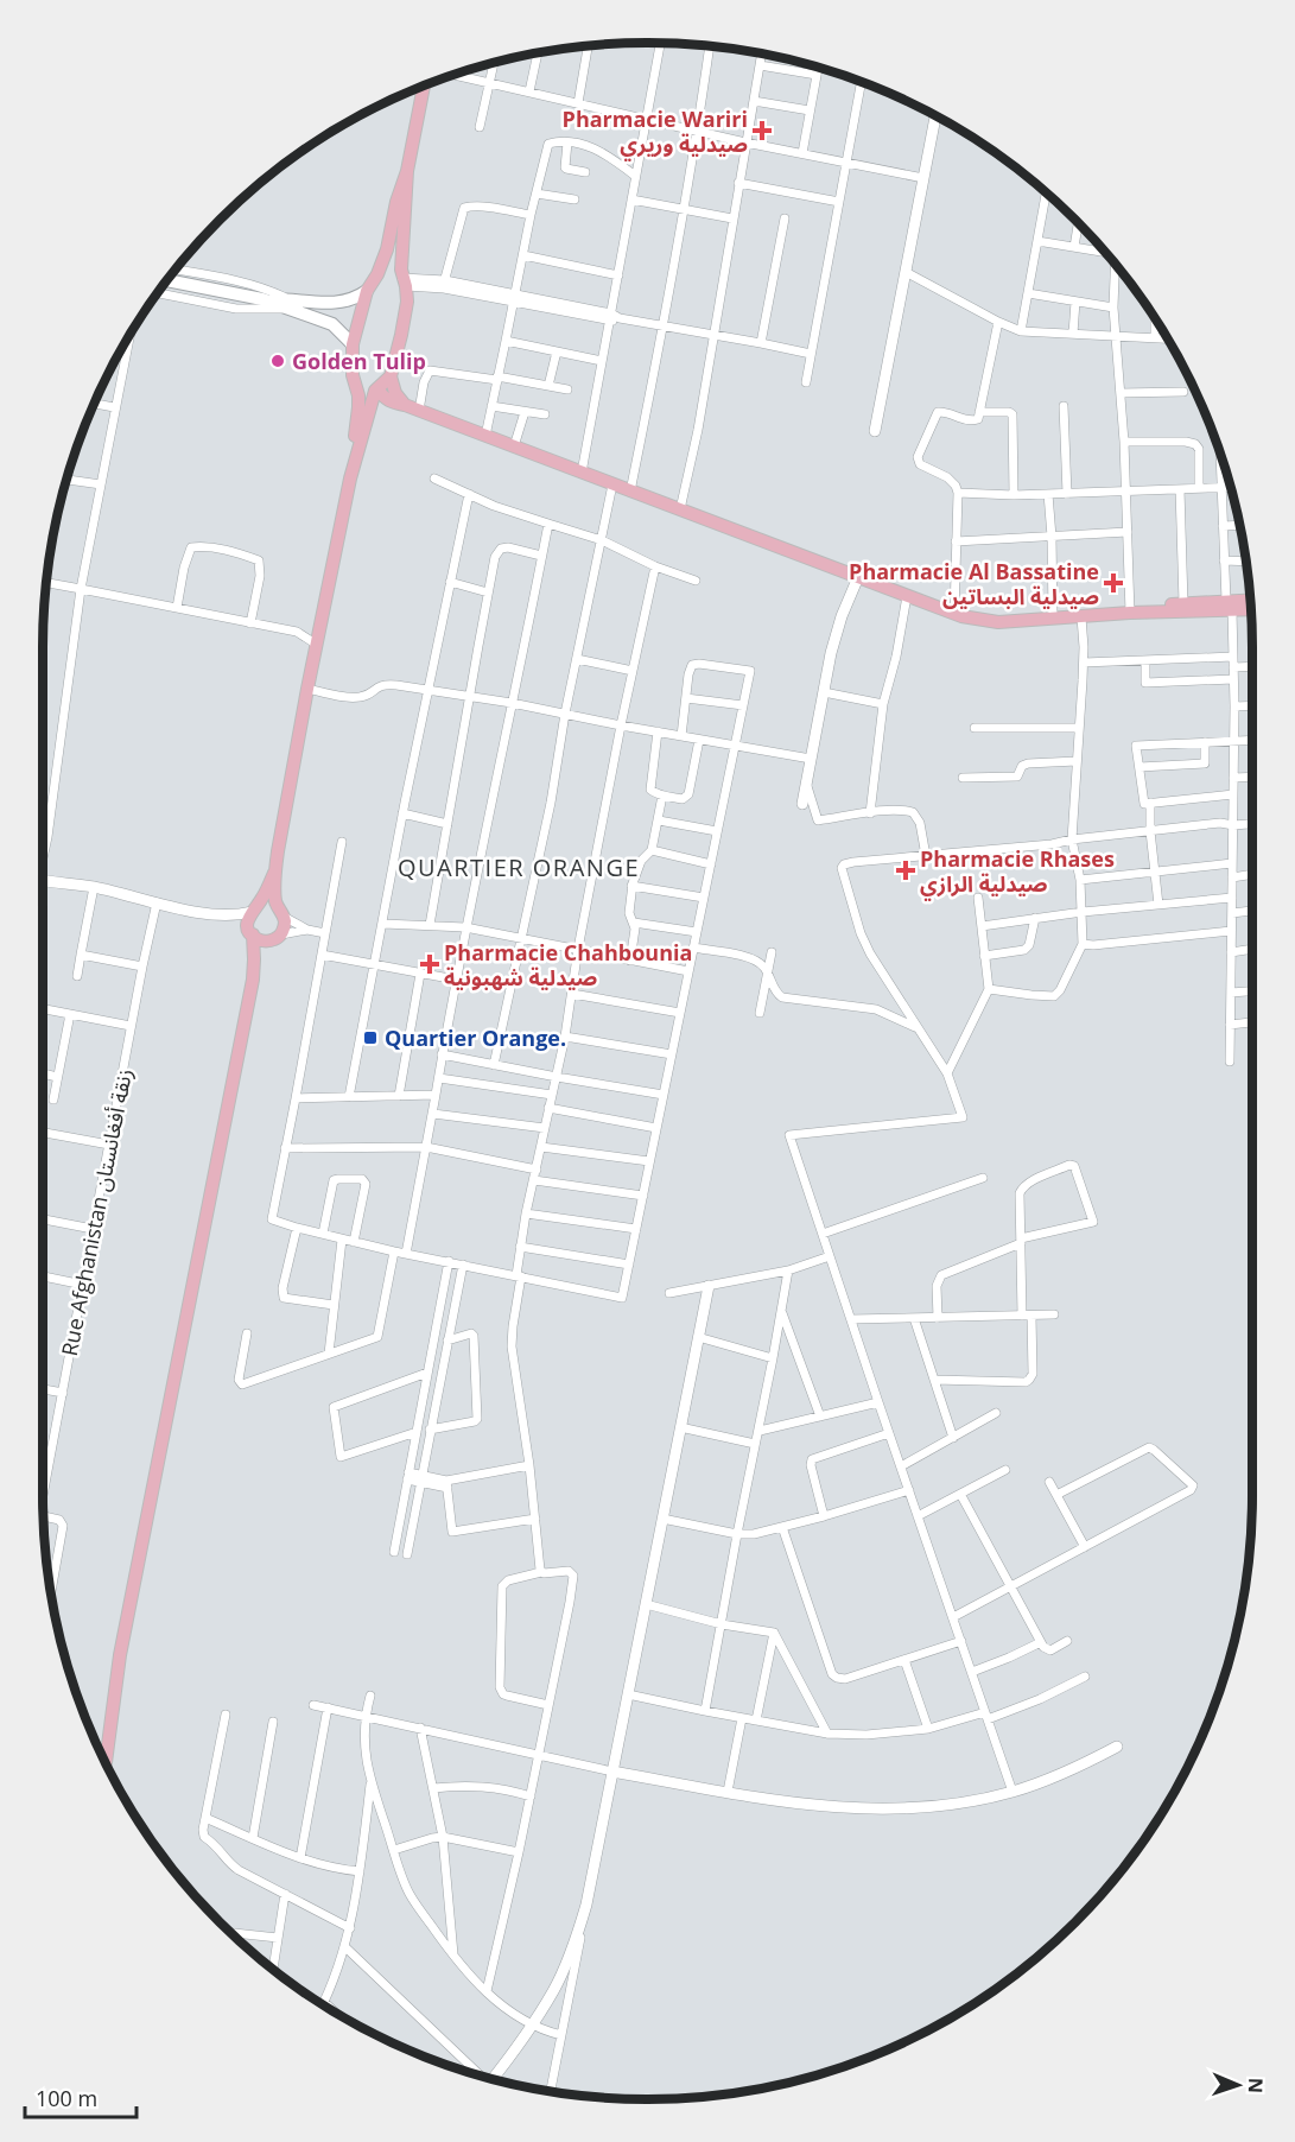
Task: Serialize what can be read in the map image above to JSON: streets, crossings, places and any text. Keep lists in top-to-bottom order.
{
  "streets": {
    "street": ["Rue Afghanistan زنقة أفغانستان"]
  },
  "districts": ["QUARTIER ORANGE"],
  "places": {
    "health": [
      "Pharmacie Wariri صيدلية وريري",
      "Pharmacie Al Bassatine صيدلية البساتين",
      "Pharmacie Rhases صيدلية الرازي",
      "Pharmacie Chahbounia صيدلية شهبونية"
    ],
    "other": ["Golden Tulip"],
    "transit": ["Quartier Orange."]
  },
  "scale_bar": "100 m",
  "north": "right"
}
